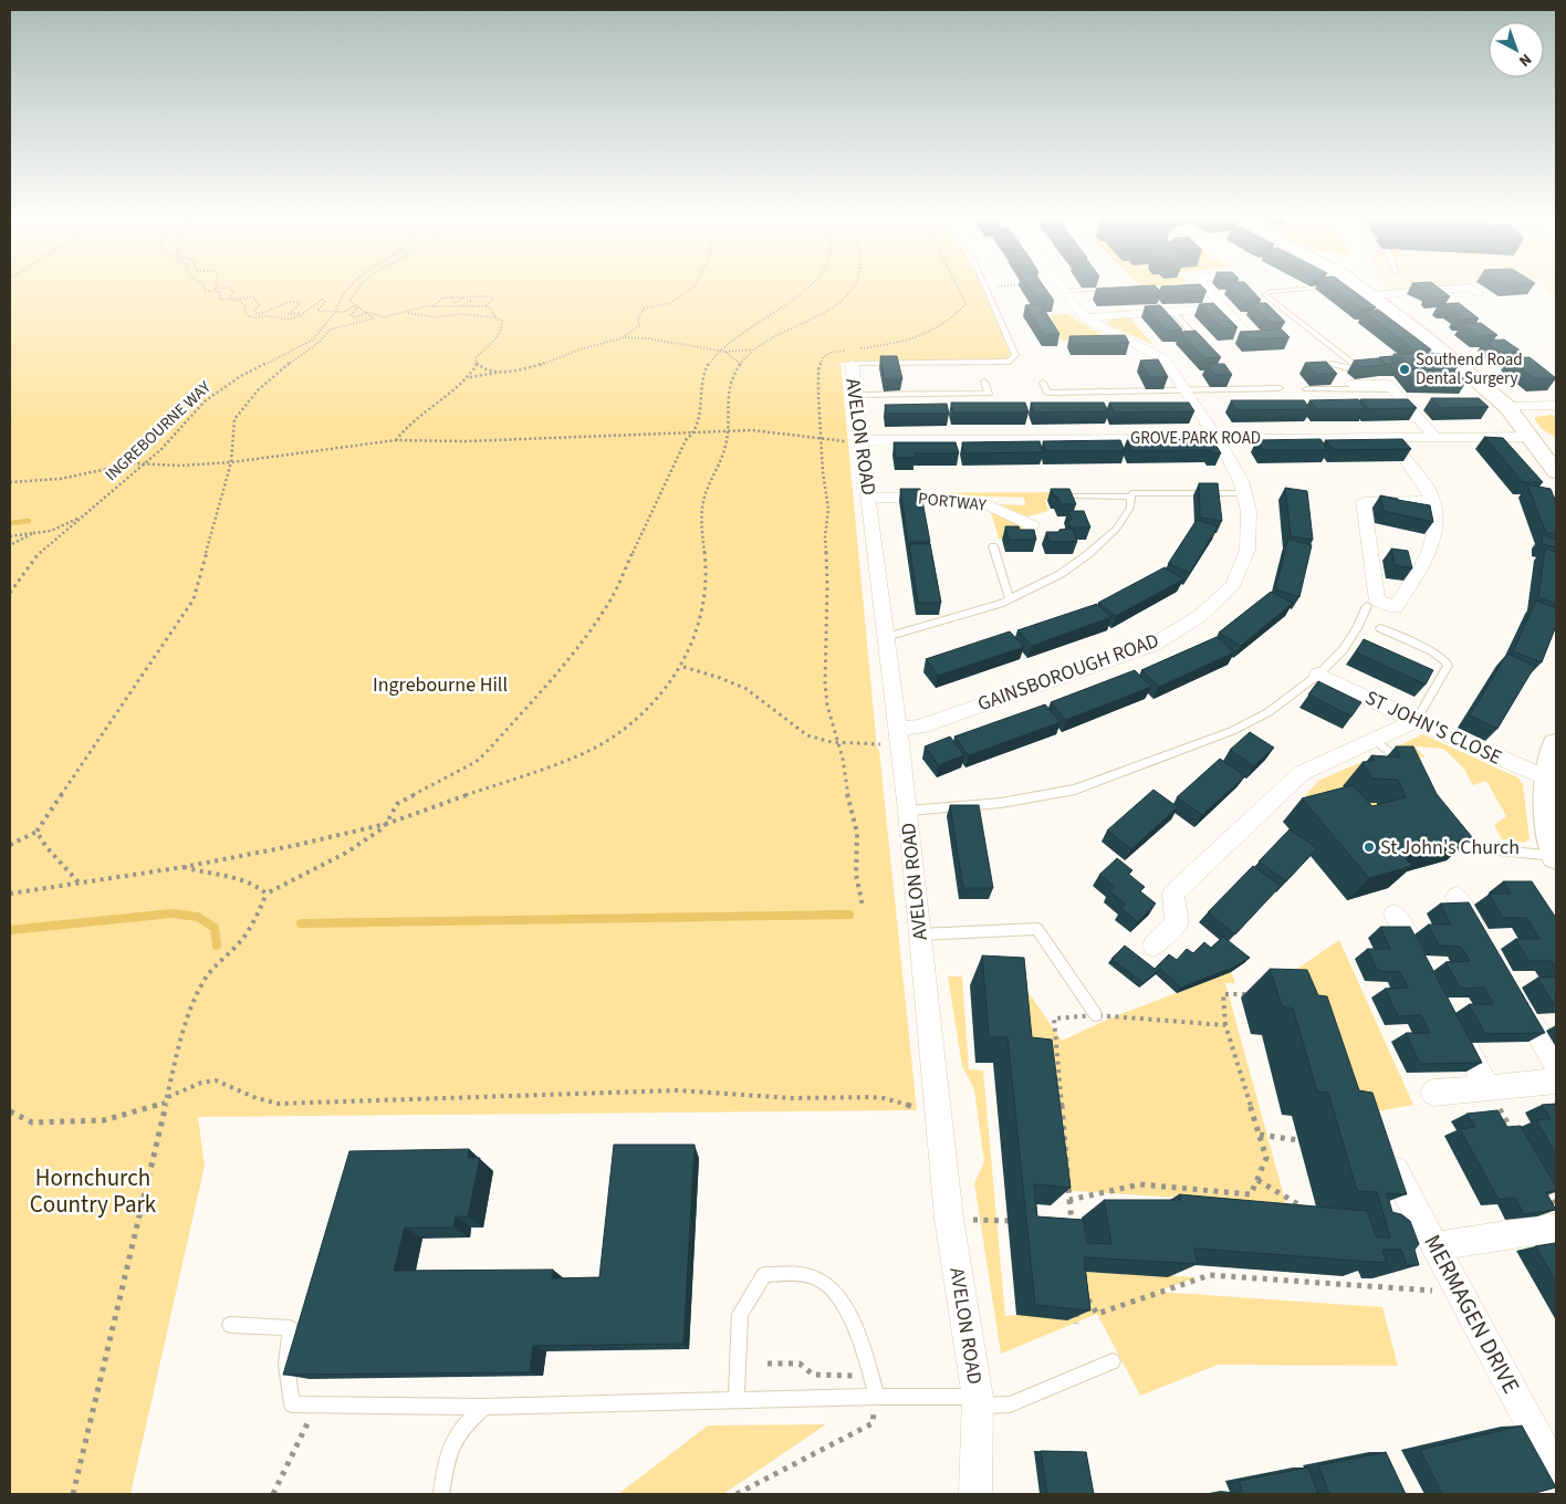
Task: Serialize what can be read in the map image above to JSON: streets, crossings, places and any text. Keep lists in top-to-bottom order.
{
  "streets": {
    "street": [
      "AVELON ROAD",
      "GROVE PARK ROAD",
      "PORTWAY",
      "GAINSBOROUGH ROAD",
      "ST JOHN'S CLOSE",
      "MERMAGEN DRIVE"
    ],
    "path": ["INGREBOURNE WAY"]
  },
  "crossings": [
    ["AVELON ROAD", "GROVE PARK ROAD"],
    ["AVELON ROAD", "PORTWAY"],
    ["AVELON ROAD", "GAINSBOROUGH ROAD"],
    ["GROVE PARK ROAD", "GAINSBOROUGH ROAD"]
  ],
  "parks": ["Ingrebourne Hill", "Hornchurch Country Park"],
  "places": ["Southend Road Dental Surgery", "St John's Church"],
  "north": "bottom right"
}
